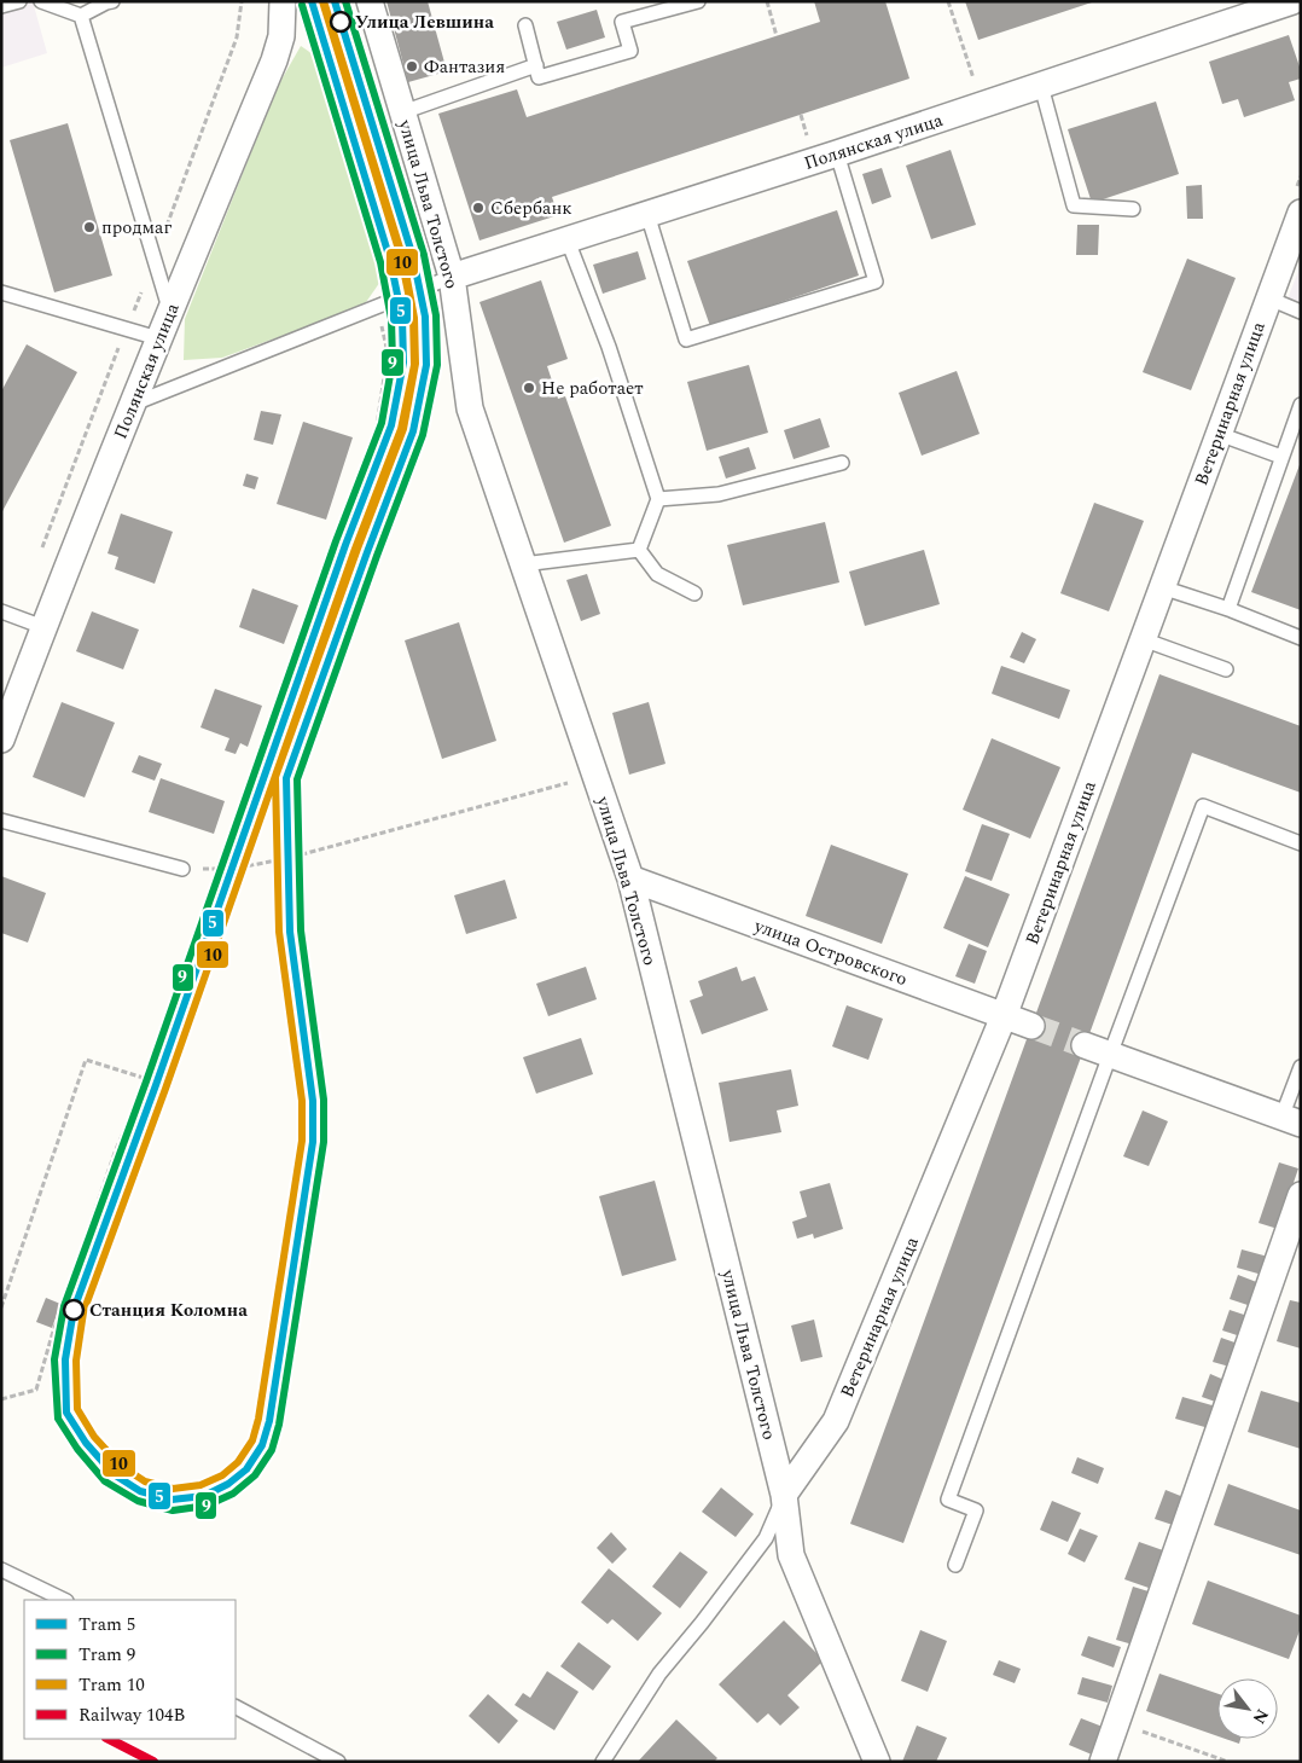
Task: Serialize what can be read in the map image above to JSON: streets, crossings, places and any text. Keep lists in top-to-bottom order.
{
  "streets": {
    "street": [
      "Полянская улица",
      "улица Льва Толстого",
      "Ветеринарная улица",
      "улица Островского"
    ]
  },
  "crossings": [
    ["Полянская улица", "улица Льва Толстого"],
    ["улица Льва Толстого", "Ветеринарная улица"],
    ["улица Льва Толстого", "улица Островского"],
    ["Ветеринарная улица", "улица Островского"]
  ],
  "places": [
    "Улица Левшина",
    "Фантазия",
    "Сбербанк",
    "продмаг",
    "Не работает",
    "Станция Коломна"
  ],
  "lines": [
    "tram line 5",
    "tram line 9",
    "tram line 10",
    "rail line 104В"
  ],
  "legend": [
    "Tram 5",
    "Tram 9",
    "Tram 10",
    "Railway 104В"
  ],
  "north": "bottom right"
}
